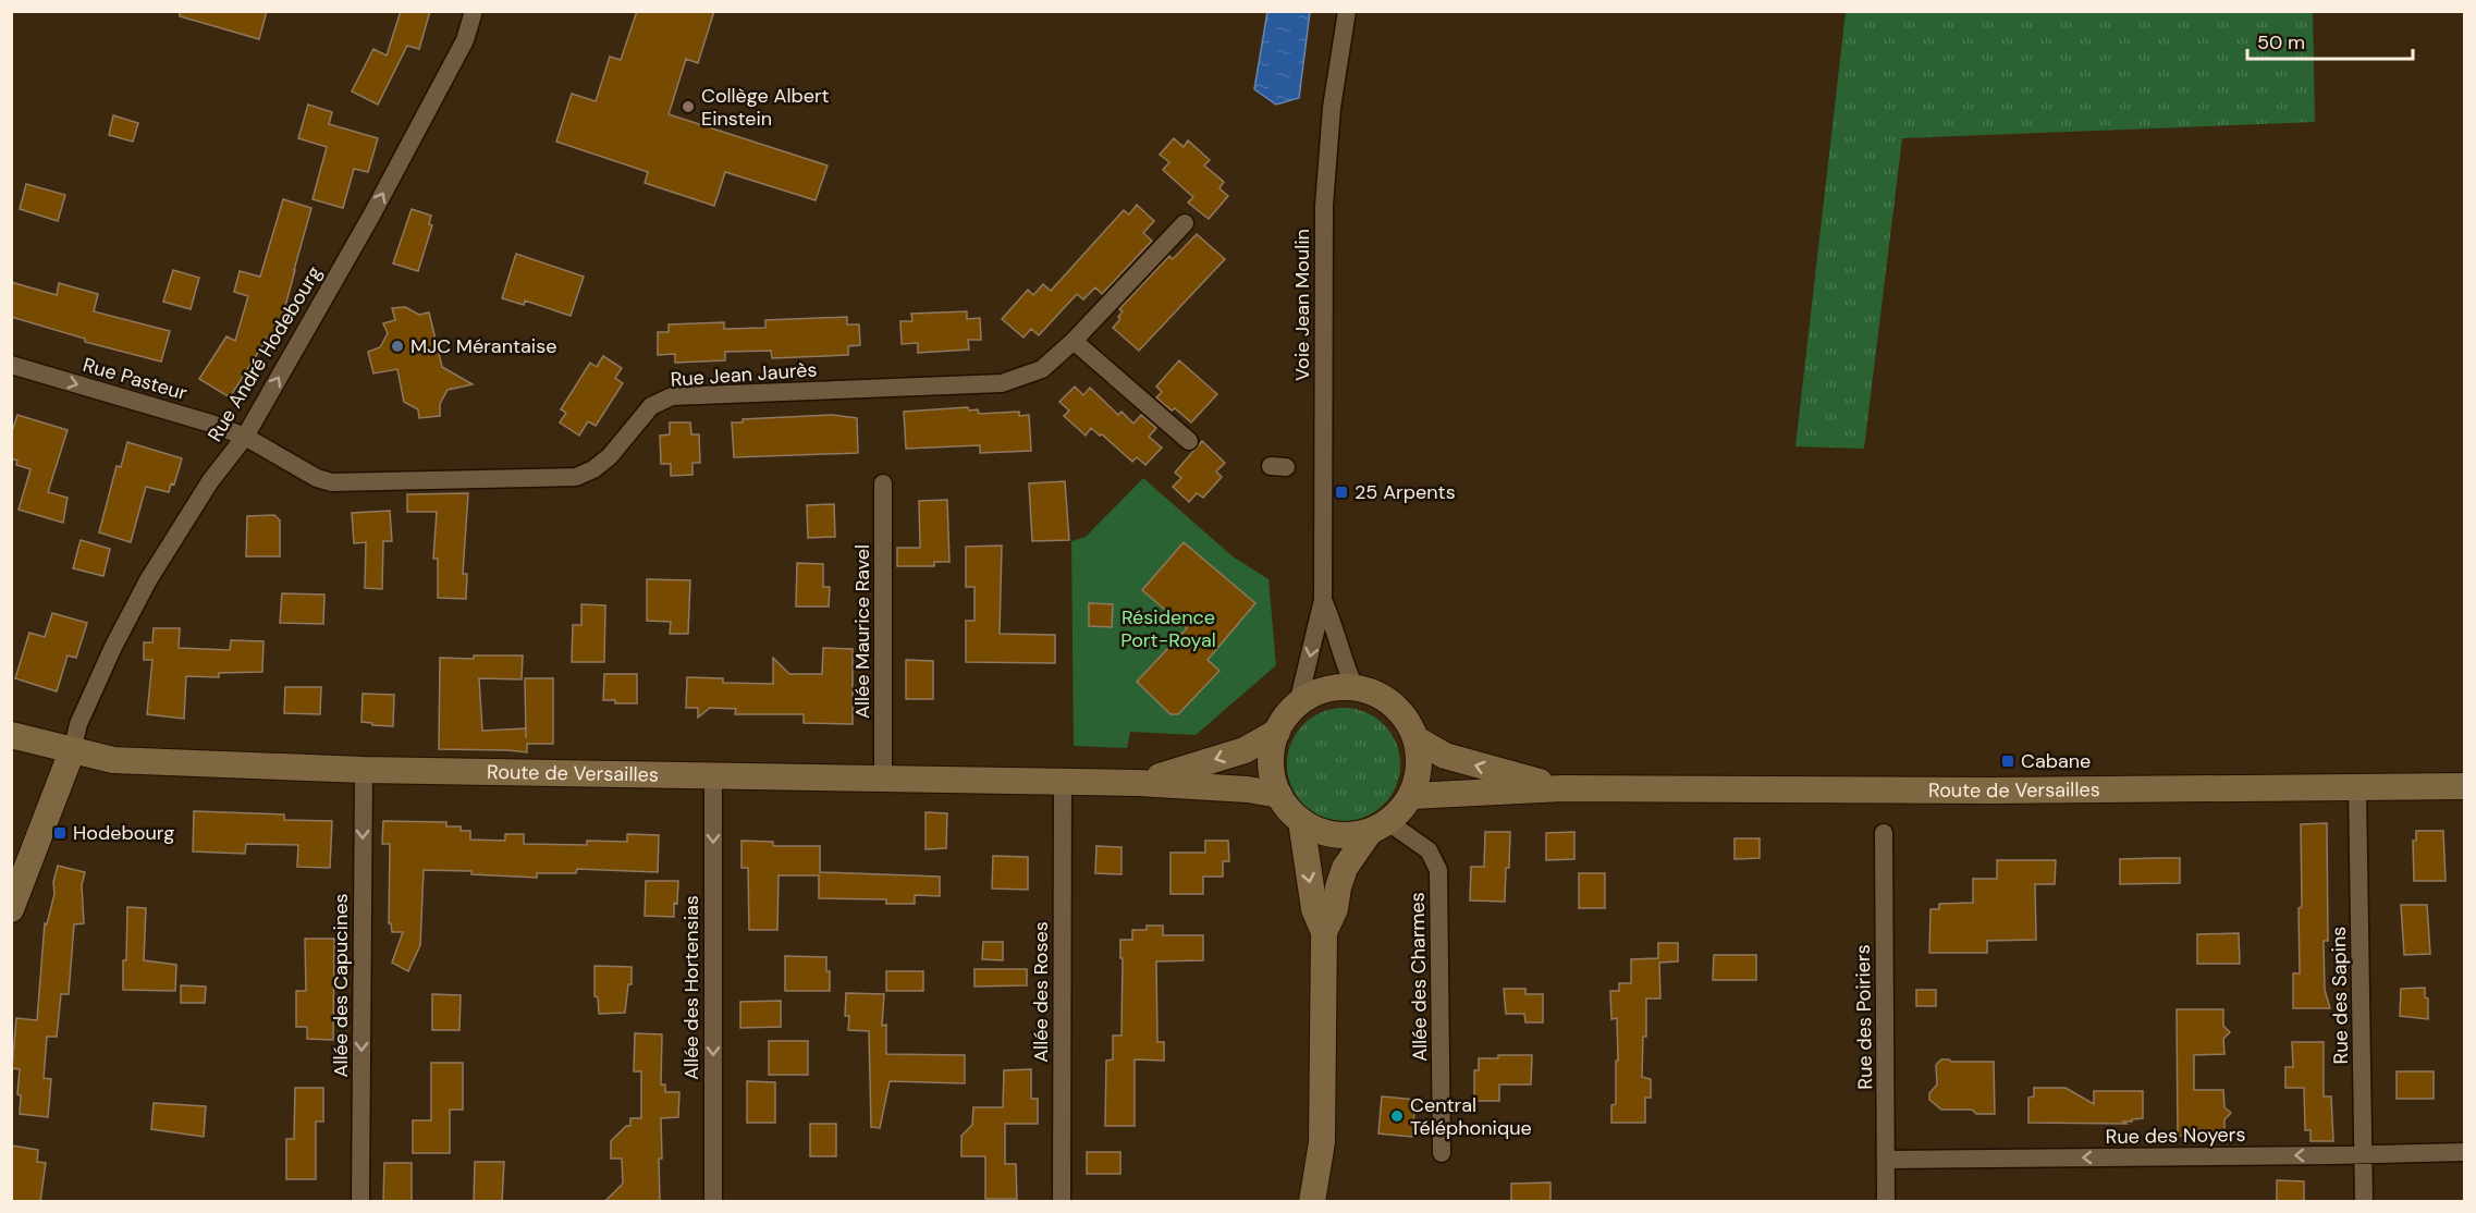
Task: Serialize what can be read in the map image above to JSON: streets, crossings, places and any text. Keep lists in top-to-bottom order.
{
  "streets": {
    "main road": ["Route de Versailles"],
    "street": [
      "Voie Jean Moulin",
      "Rue André Hodebourg",
      "Rue Jean Jaurès",
      "Rue Pasteur",
      "Allée Maurice Ravel",
      "Allée des Charmes",
      "Allée des Capucines",
      "Allée des Hortensias",
      "Allée des Roses",
      "Rue des Sapins",
      "Rue des Poiriers",
      "Rue des Noyers"
    ]
  },
  "crossings": [
    ["Voie Jean Moulin", "Route de Versailles"],
    ["Voie Jean Moulin", "Allée des Charmes"],
    ["Rue André Hodebourg", "Rue Jean Jaurès"],
    ["Rue André Hodebourg", "Rue Pasteur"],
    ["Rue André Hodebourg", "Route de Versailles"],
    ["Rue Jean Jaurès", "Rue Pasteur"],
    ["Allée Maurice Ravel", "Route de Versailles"],
    ["Route de Versailles", "Allée des Charmes"],
    ["Route de Versailles", "Allée des Capucines"],
    ["Route de Versailles", "Allée des Hortensias"],
    ["Route de Versailles", "Allée des Roses"],
    ["Route de Versailles", "Rue des Sapins"],
    ["Rue des Sapins", "Rue des Noyers"],
    ["Rue des Poiriers", "Rue des Noyers"]
  ],
  "one_way": [
    "Rue André Hodebourg",
    "Rue Pasteur",
    "Allée des Capucines",
    "Allée des Hortensias",
    "Rue des Noyers"
  ],
  "parks": ["Résidence Port-Royal"],
  "places": {
    "other": ["Collège Albert Einstein", "MJC Mérantaise", "Central Téléphonique"],
    "transit": ["25 Arpents", "Cabane", "Hodebourg"]
  },
  "scale_bar": "50 m"
}
